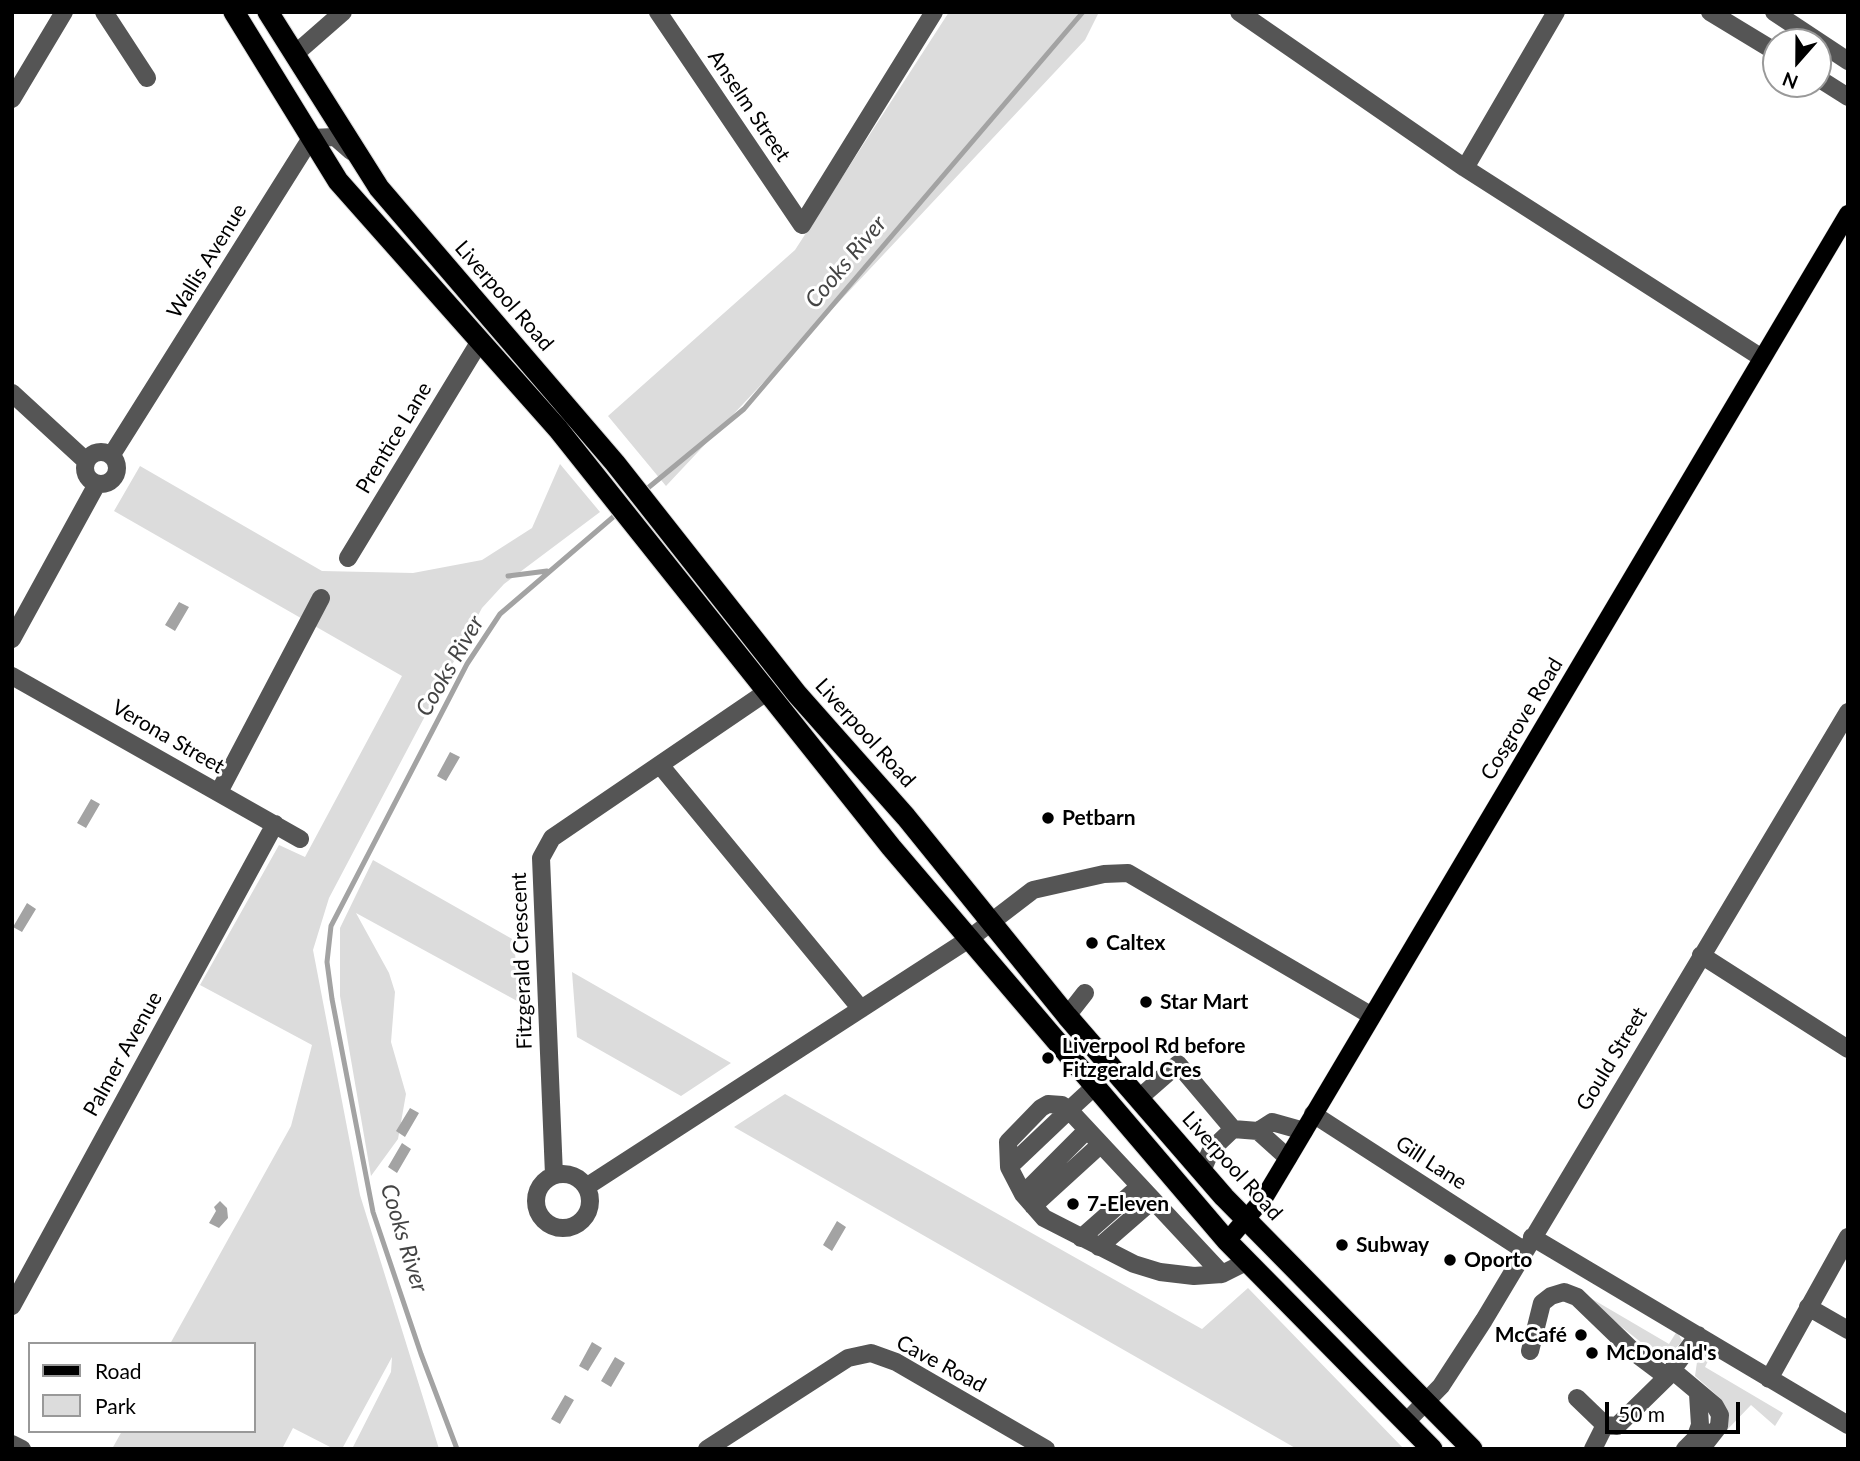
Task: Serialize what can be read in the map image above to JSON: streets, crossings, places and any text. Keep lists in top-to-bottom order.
{
  "streets": {
    "highway": ["Liverpool Road"],
    "main road": ["Cosgrove Road"],
    "street": [
      "Anselm Street",
      "Wallis Avenue",
      "Prentice Lane",
      "Verona Street",
      "Fitzgerald Crescent",
      "Palmer Avenue",
      "Gould Street",
      "Gill Lane",
      "Cave Road"
    ]
  },
  "crossings": [
    ["Liverpool Road", "Cosgrove Road"],
    ["Liverpool Road", "Gould Street"],
    ["Cosgrove Road", "Gill Lane"],
    ["Verona Street", "Palmer Avenue"],
    ["Gould Street", "Gill Lane"]
  ],
  "water": ["Cooks River"],
  "places": [
    "Petbarn",
    "Caltex",
    "Star Mart",
    "Liverpool Rd before Fitzgerald Cres",
    "7-Eleven",
    "Subway",
    "Oporto",
    "McCafé",
    "McDonald's"
  ],
  "legend": ["Road", "Park"],
  "scale_bar": "50 m",
  "north": "bottom"
}
